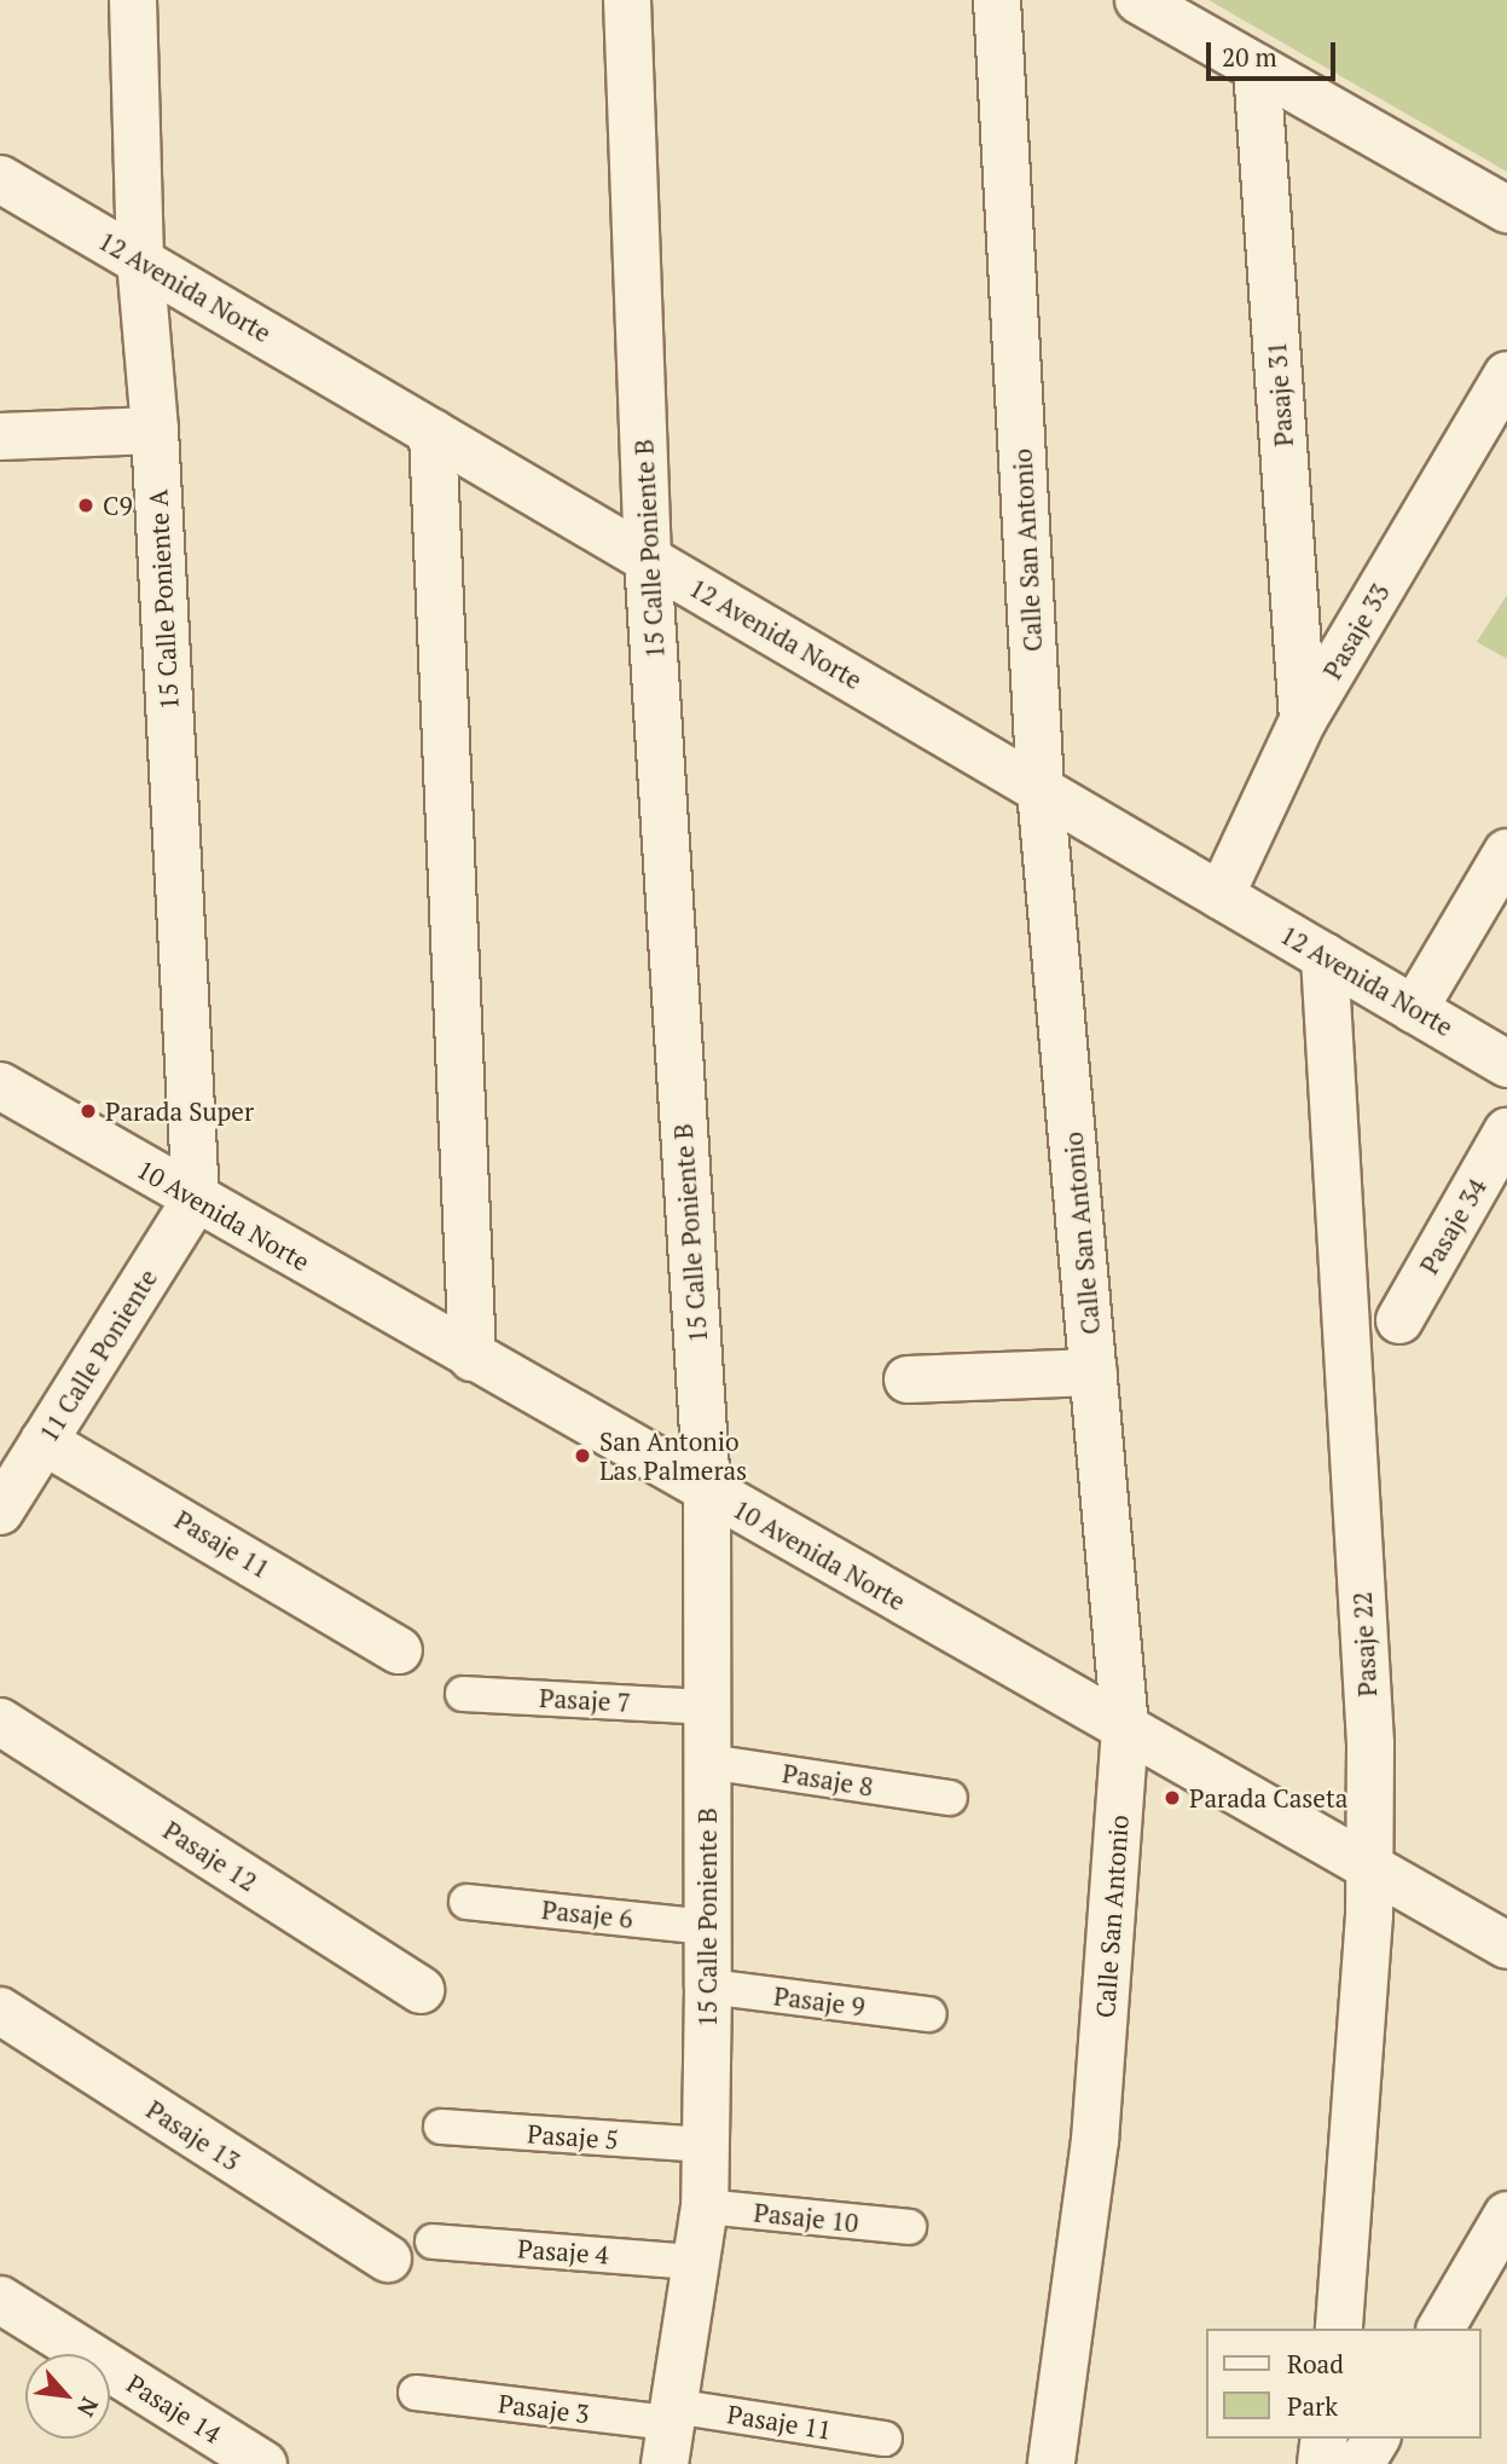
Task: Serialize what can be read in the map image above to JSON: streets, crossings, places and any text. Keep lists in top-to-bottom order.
{
  "streets": {
    "street": [
      "12 Avenida Norte",
      "Pasaje 31",
      "15 Calle Poniente B",
      "Calle San Antonio",
      "15 Calle Poniente A",
      "Pasaje 33",
      "10 Avenida Norte",
      "Pasaje 34",
      "11 Calle Poniente",
      "Pasaje 11",
      "Pasaje 22",
      "Pasaje 7",
      "Pasaje 8",
      "Pasaje 12",
      "Pasaje 6",
      "Pasaje 9",
      "Pasaje 13",
      "Pasaje 5",
      "Pasaje 10",
      "Pasaje 4",
      "Pasaje 14",
      "Pasaje 3"
    ]
  },
  "crossings": [
    ["12 Avenida Norte", "15 Calle Poniente B"],
    ["12 Avenida Norte", "Calle San Antonio"],
    ["12 Avenida Norte", "15 Calle Poniente A"],
    ["12 Avenida Norte", "Pasaje 33"],
    ["12 Avenida Norte", "Pasaje 22"],
    ["Pasaje 31", "Pasaje 33"],
    ["15 Calle Poniente B", "10 Avenida Norte"],
    ["15 Calle Poniente B", "Pasaje 11"],
    ["15 Calle Poniente B", "Pasaje 7"],
    ["15 Calle Poniente B", "Pasaje 8"],
    ["15 Calle Poniente B", "Pasaje 6"],
    ["15 Calle Poniente B", "Pasaje 9"],
    ["15 Calle Poniente B", "Pasaje 5"],
    ["15 Calle Poniente B", "Pasaje 10"],
    ["15 Calle Poniente B", "Pasaje 4"],
    ["15 Calle Poniente B", "Pasaje 3"],
    ["Calle San Antonio", "10 Avenida Norte"],
    ["15 Calle Poniente A", "10 Avenida Norte"],
    ["15 Calle Poniente A", "11 Calle Poniente"],
    ["10 Avenida Norte", "11 Calle Poniente"],
    ["10 Avenida Norte", "Pasaje 22"],
    ["11 Calle Poniente", "Pasaje 11"],
    ["Pasaje 11", "Pasaje 3"]
  ],
  "places": [
    "C9",
    "Parada Super",
    "San Antonio Las Palmeras",
    "Parada Caseta"
  ],
  "legend": ["Road", "Park"],
  "scale_bar": "20 m",
  "north": "bottom right"
}
